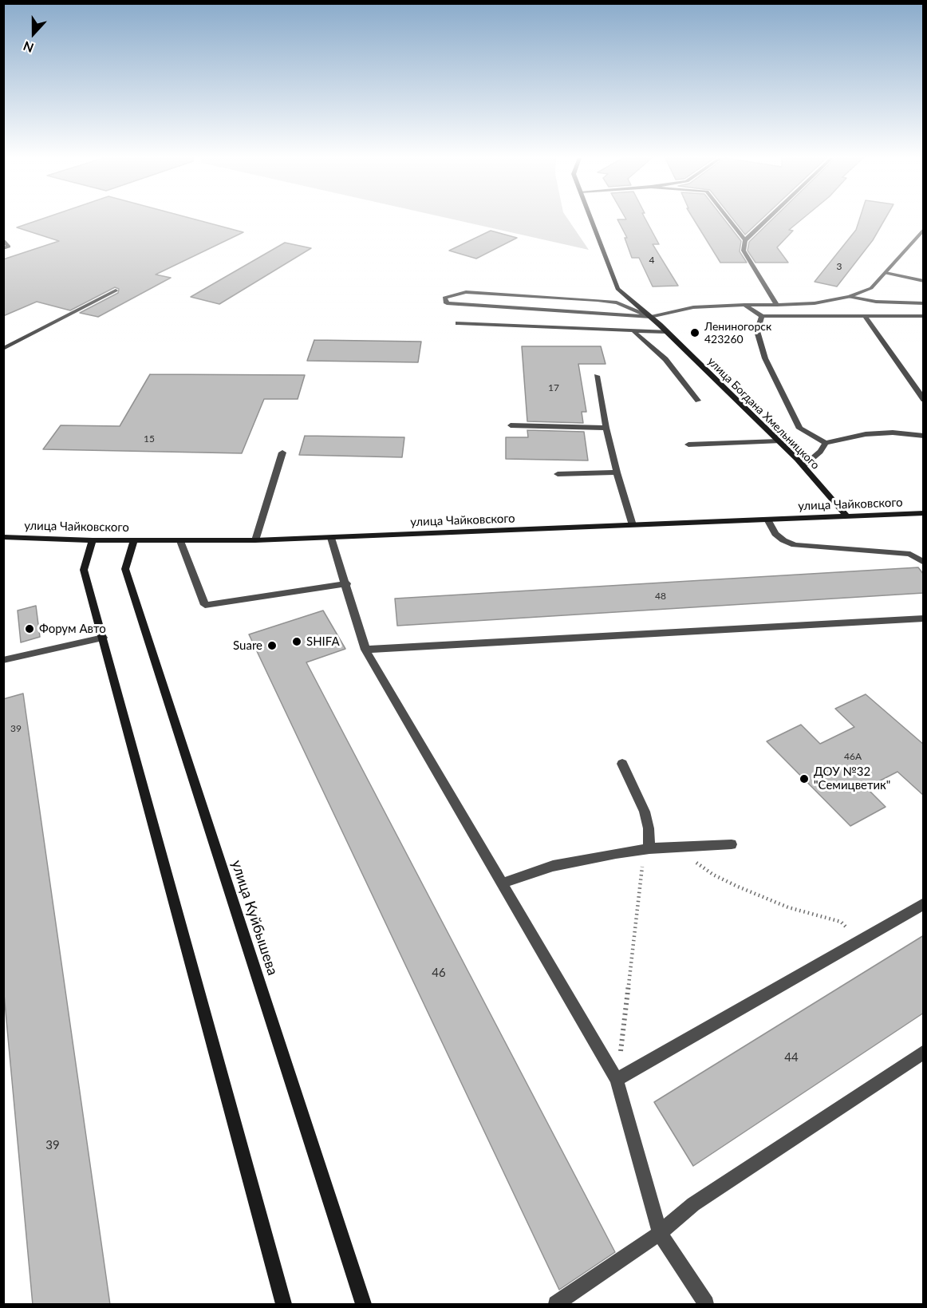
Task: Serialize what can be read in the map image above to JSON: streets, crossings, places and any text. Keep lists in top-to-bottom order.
{
  "streets": {
    "main road": ["улица Богдана Хмельницкого", "улица Чайковского", "улица Куйбышева"]
  },
  "crossings": [
    ["улица Богдана Хмельницкого", "улица Чайковского"],
    ["улица Чайковского", "улица Куйбышева"]
  ],
  "places": [
    "Лениногорск 423260",
    "Форум Авто",
    "SHIFA",
    "Suare",
    "ДОУ №32 \"Семицветик\""
  ],
  "house_numbers": [
    "4",
    "3",
    "17",
    "15",
    "48",
    "39",
    "46А",
    "46",
    "44",
    "39"
  ],
  "north": "bottom"
}
